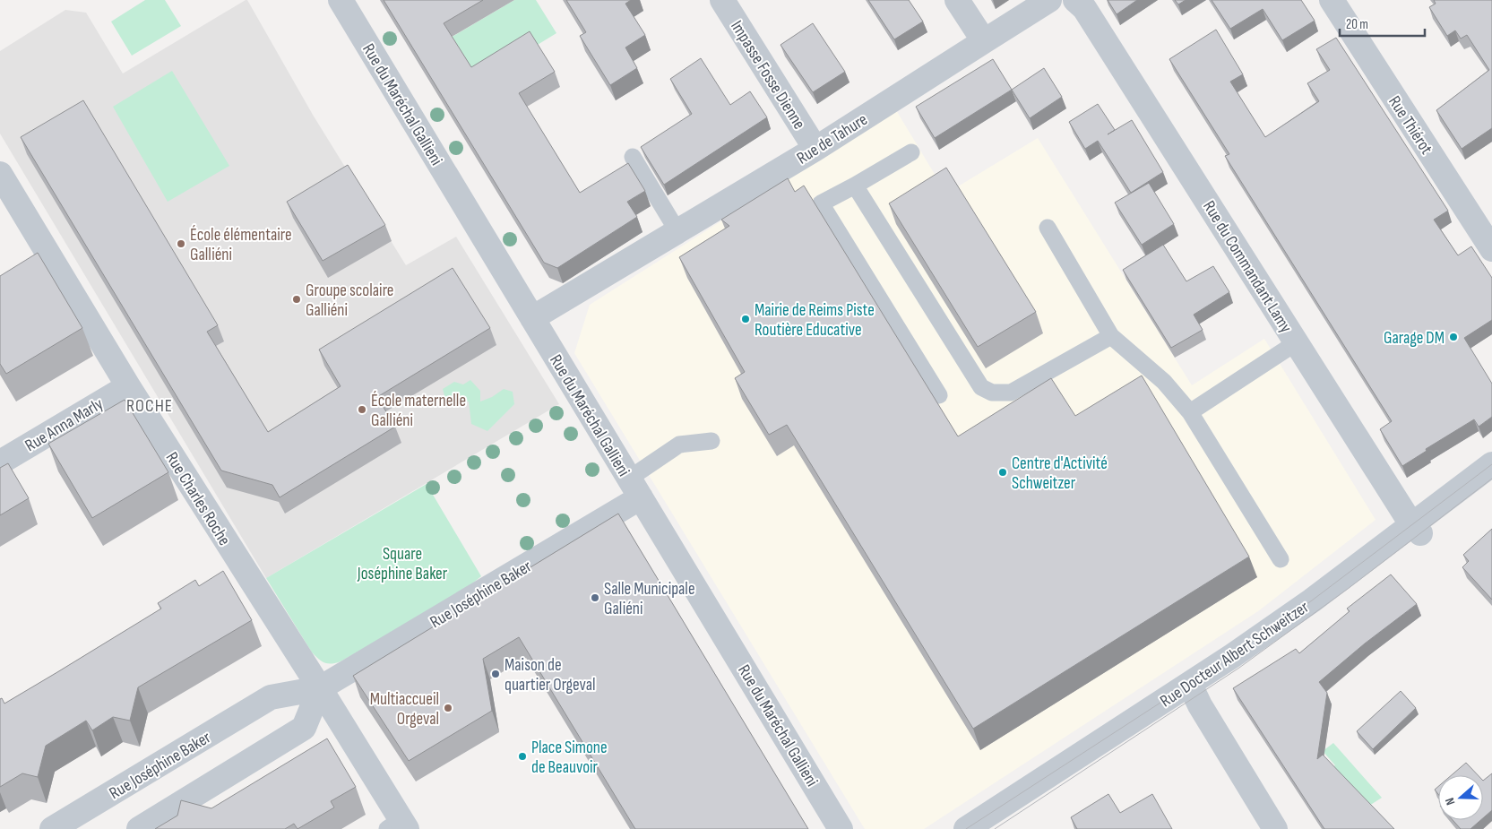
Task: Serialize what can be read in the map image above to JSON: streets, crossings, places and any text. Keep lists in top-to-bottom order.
{
  "streets": {
    "street": [
      "Impasse Fosse Dienne",
      "Rue du Maréchal Gallieni",
      "Rue Thiérot",
      "Rue de Tahure",
      "Rue du Commandant Lamy",
      "Rue Anna Marly",
      "Rue Charles Roche",
      "Rue Joséphine Baker",
      "Rue Docteur Albert Schweitzer"
    ]
  },
  "crossings": [
    ["Impasse Fosse Dienne", "Rue de Tahure"],
    ["Rue du Maréchal Gallieni", "Rue de Tahure"],
    ["Rue du Maréchal Gallieni", "Rue Joséphine Baker"],
    ["Rue du Commandant Lamy", "Rue Docteur Albert Schweitzer"],
    ["Rue Anna Marly", "Rue Charles Roche"],
    ["Rue Charles Roche", "Rue Joséphine Baker"]
  ],
  "districts": ["ROCHE"],
  "parks": ["Square Joséphine Baker"],
  "places": [
    "École élémentaire Galliéni",
    "Groupe scolaire Galliéni",
    "Mairie de Reims Piste Routière Educative",
    "Garage DM",
    "École maternelle Galliéni",
    "Centre d'Activité Schweitzer",
    "Salle Municipale Galiéni",
    "Maison de quartier Orgeval",
    "Multiaccueil Orgeval",
    "Place Simone de Beauvoir"
  ],
  "scale_bar": "20 m",
  "north": "left"
}
